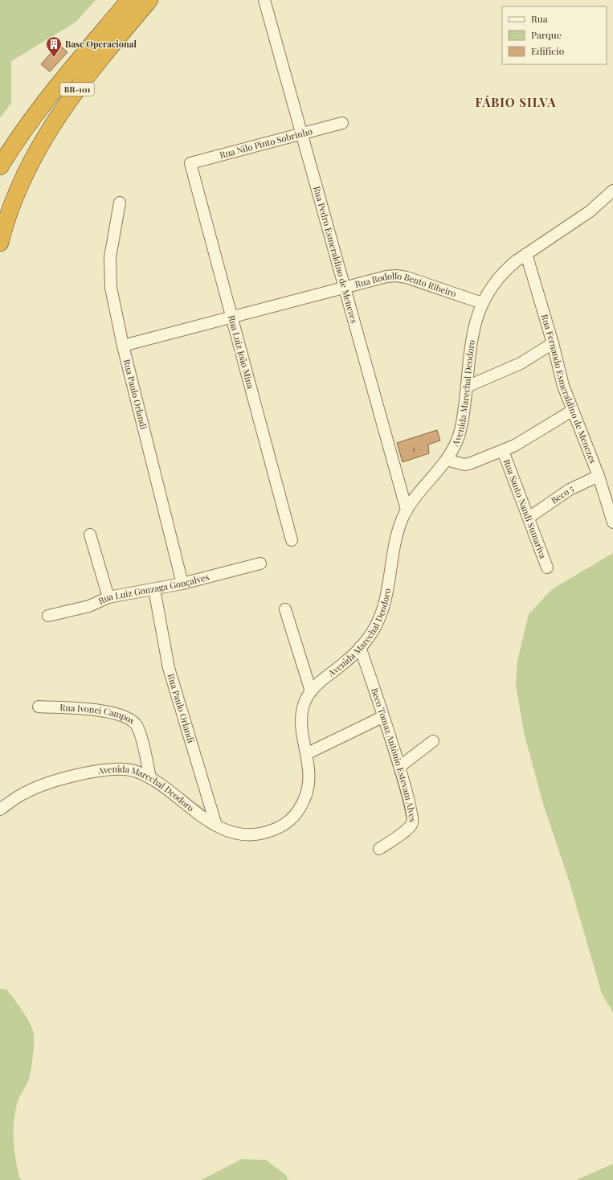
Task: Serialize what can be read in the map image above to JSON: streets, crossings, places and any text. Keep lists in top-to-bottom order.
{
  "streets": {
    "highway": ["BR-101"],
    "street": [
      "Rua Nilo Pinto Sobrinho",
      "Rua Pedro Esmeraldino de Menezes",
      "Rua Rodolfo Bento Ribeiro",
      "Rua Luiz João Mina",
      "Rua Fernando Esmeraldino de Menezes",
      "Avenida Marechal Deodoro",
      "Rua Paulo Orlandi",
      "Beco 5",
      "Rua Santo Nandi Sumariva",
      "Rua Luiz Gonzaga Gonçalves",
      "Rua Ivonei Campos",
      "Beco Tomaz Antônio Estevam Alves"
    ]
  },
  "crossings": [
    ["Rua Nilo Pinto Sobrinho", "Rua Pedro Esmeraldino de Menezes"],
    ["Rua Nilo Pinto Sobrinho", "Rua Luiz João Mina"],
    ["Rua Pedro Esmeraldino de Menezes", "Rua Rodolfo Bento Ribeiro"],
    ["Rua Pedro Esmeraldino de Menezes", "Avenida Marechal Deodoro"],
    ["Rua Rodolfo Bento Ribeiro", "Rua Luiz João Mina"],
    ["Rua Rodolfo Bento Ribeiro", "Avenida Marechal Deodoro"],
    ["Rua Rodolfo Bento Ribeiro", "Rua Paulo Orlandi"],
    ["Rua Fernando Esmeraldino de Menezes", "Avenida Marechal Deodoro"],
    ["Rua Fernando Esmeraldino de Menezes", "Beco 5"],
    ["Avenida Marechal Deodoro", "Rua Paulo Orlandi"],
    ["Avenida Marechal Deodoro", "Rua Ivonei Campos"],
    ["Avenida Marechal Deodoro", "Beco Tomaz Antônio Estevam Alves"],
    ["Rua Paulo Orlandi", "Rua Luiz Gonzaga Gonçalves"],
    ["Beco 5", "Rua Santo Nandi Sumariva"]
  ],
  "districts": ["FÁBIO SILVA"],
  "places": {
    "building": ["Base Operacional"]
  },
  "house_numbers": ["1"],
  "legend": ["Rua", "Parque", "Edifício"]
}
